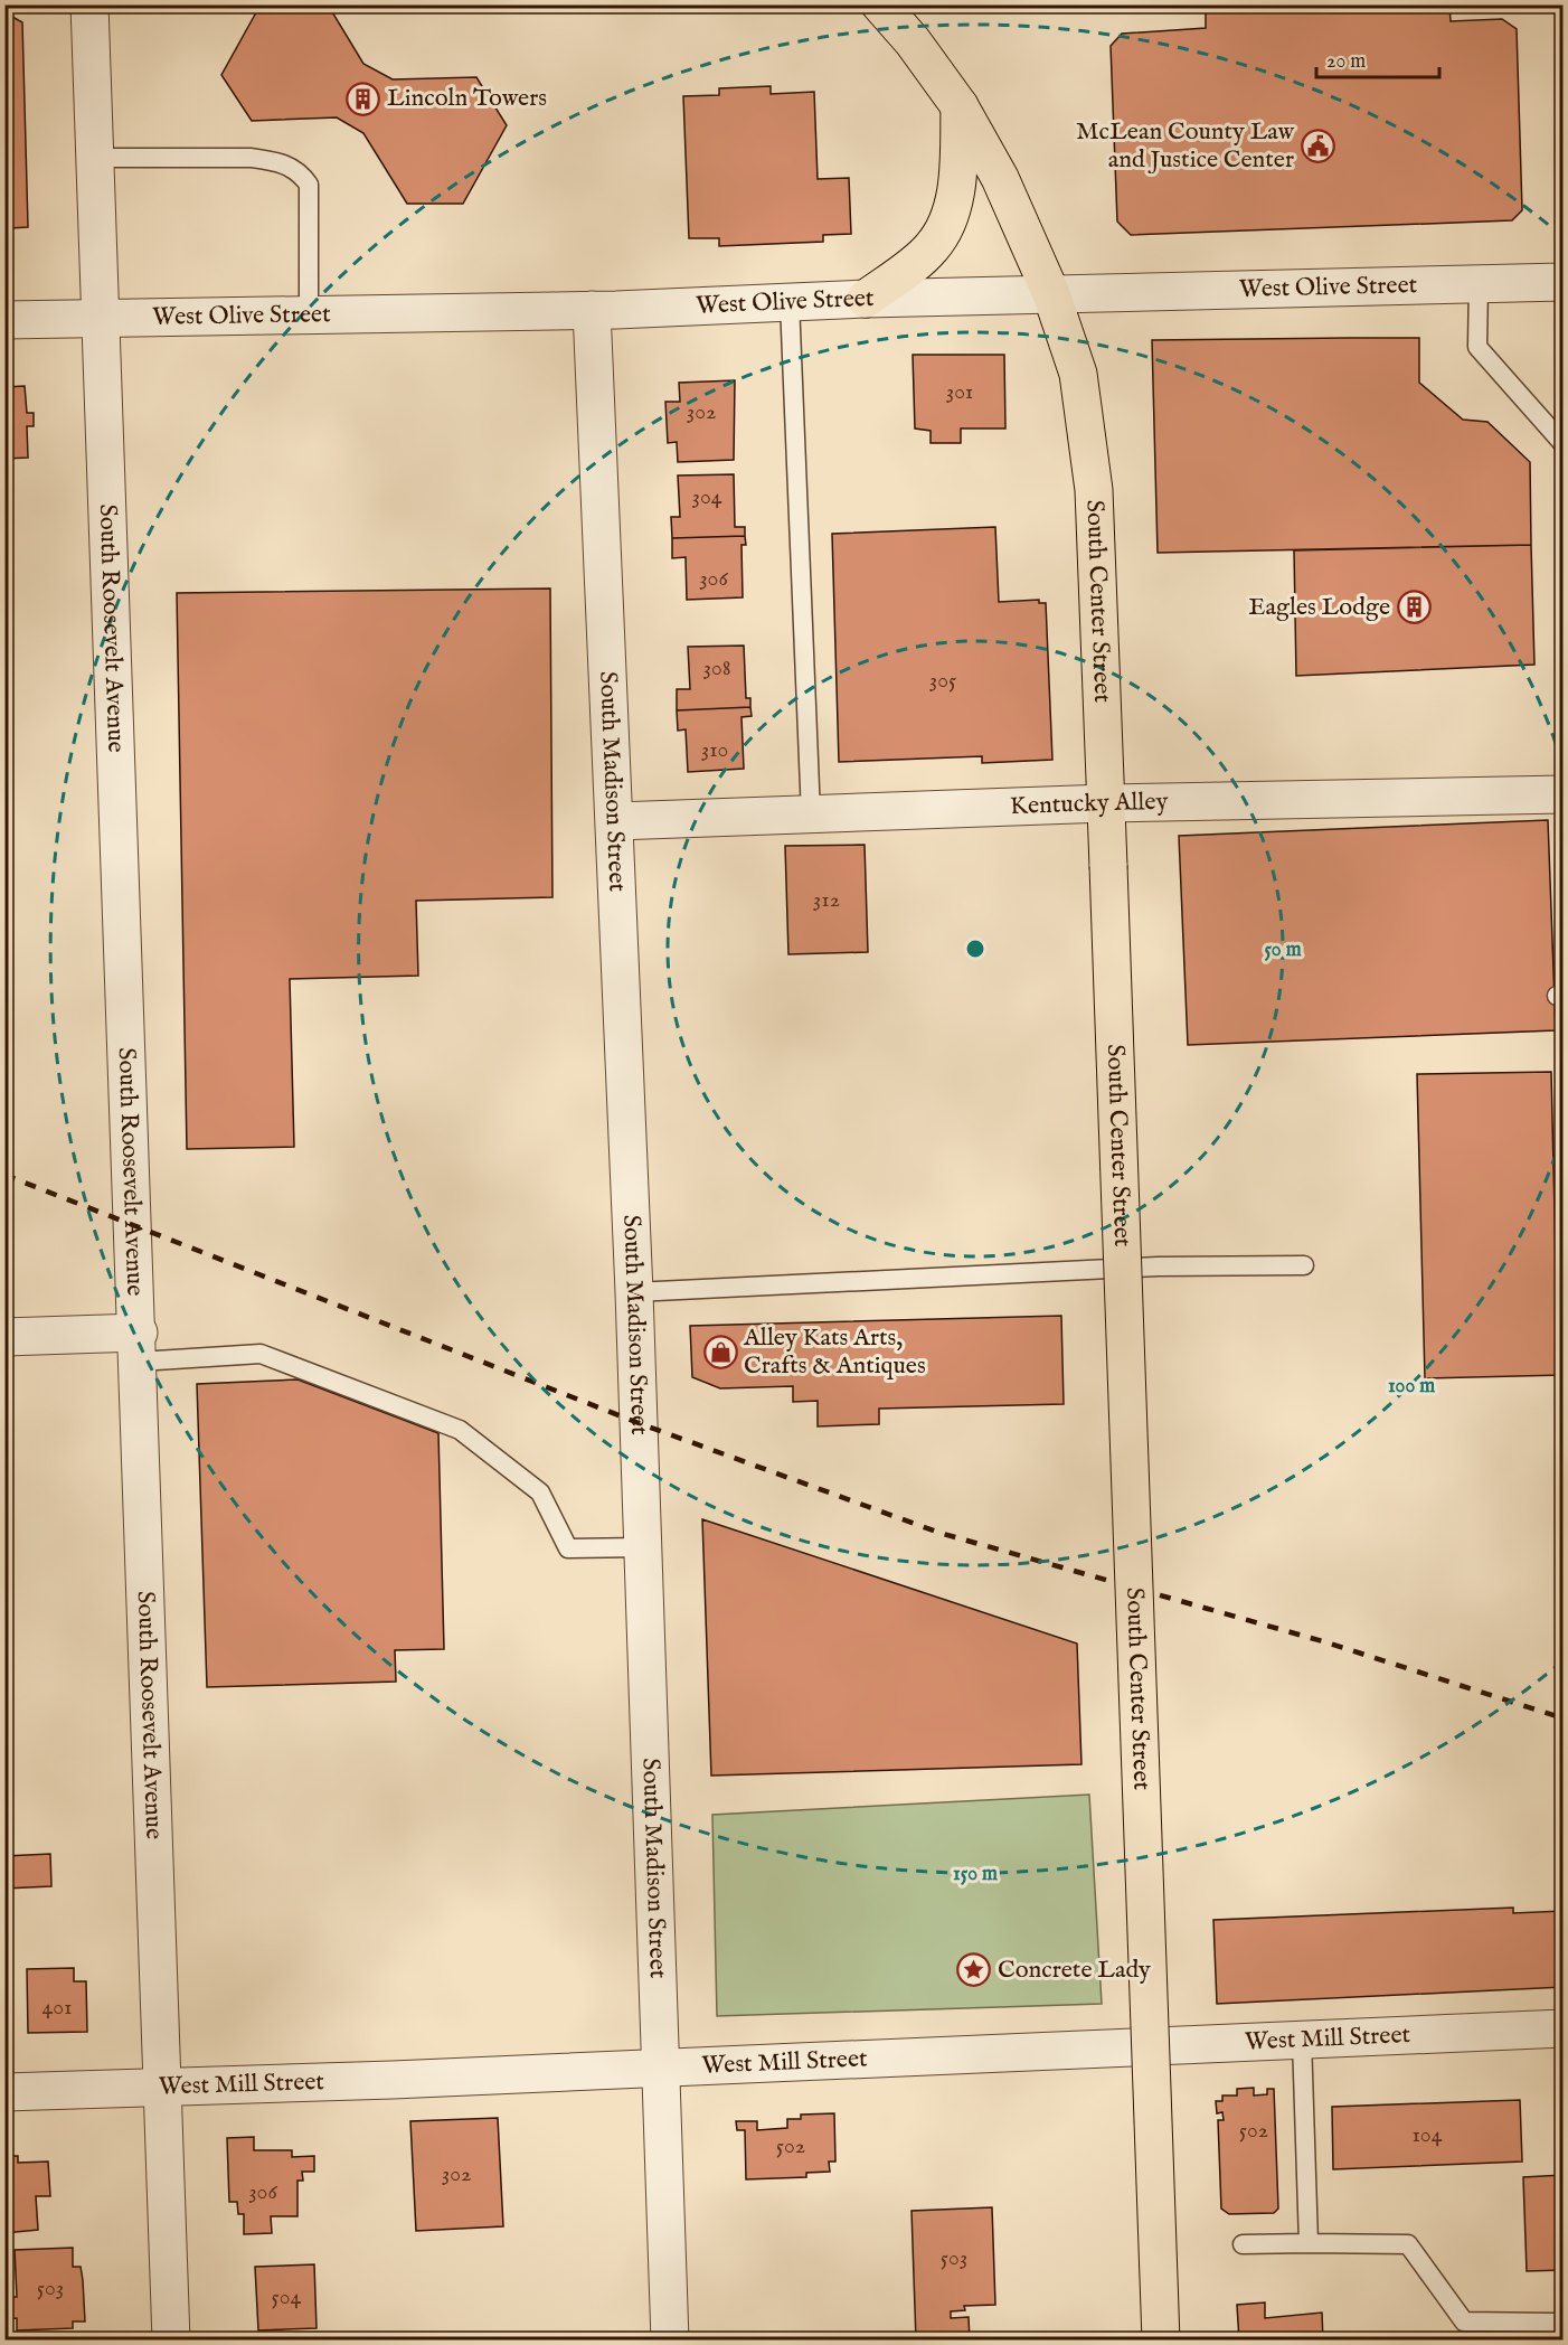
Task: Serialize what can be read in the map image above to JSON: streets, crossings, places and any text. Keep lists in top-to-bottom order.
{
  "streets": {
    "main road": ["South Center Street"],
    "street": [
      "West Olive Street",
      "South Roosevelt Avenue",
      "South Madison Street",
      "Kentucky Alley",
      "West Mill Street"
    ]
  },
  "crossings": [
    ["West Olive Street", "South Center Street"],
    ["West Olive Street", "South Roosevelt Avenue"],
    ["West Olive Street", "South Madison Street"],
    ["South Center Street", "Kentucky Alley"],
    ["South Roosevelt Avenue", "West Mill Street"],
    ["South Madison Street", "Kentucky Alley"],
    ["South Madison Street", "West Mill Street"]
  ],
  "places": {
    "building": ["Lincoln Towers", "Eagles Lodge"],
    "public building": ["McLean County Law and Justice Center"],
    "shop": ["Alley Kats Arts, Crafts & Antiques"],
    "place": ["Concrete Lady"]
  },
  "house_numbers": [
    "301",
    "302",
    "304",
    "306",
    "308",
    "305",
    "310",
    "312",
    "401",
    "502",
    "104",
    "502",
    "302",
    "306",
    "503",
    "503",
    "504"
  ],
  "scale_bar": "20 m",
  "rings": ["50 m", "100 m", "150 m"]
}
